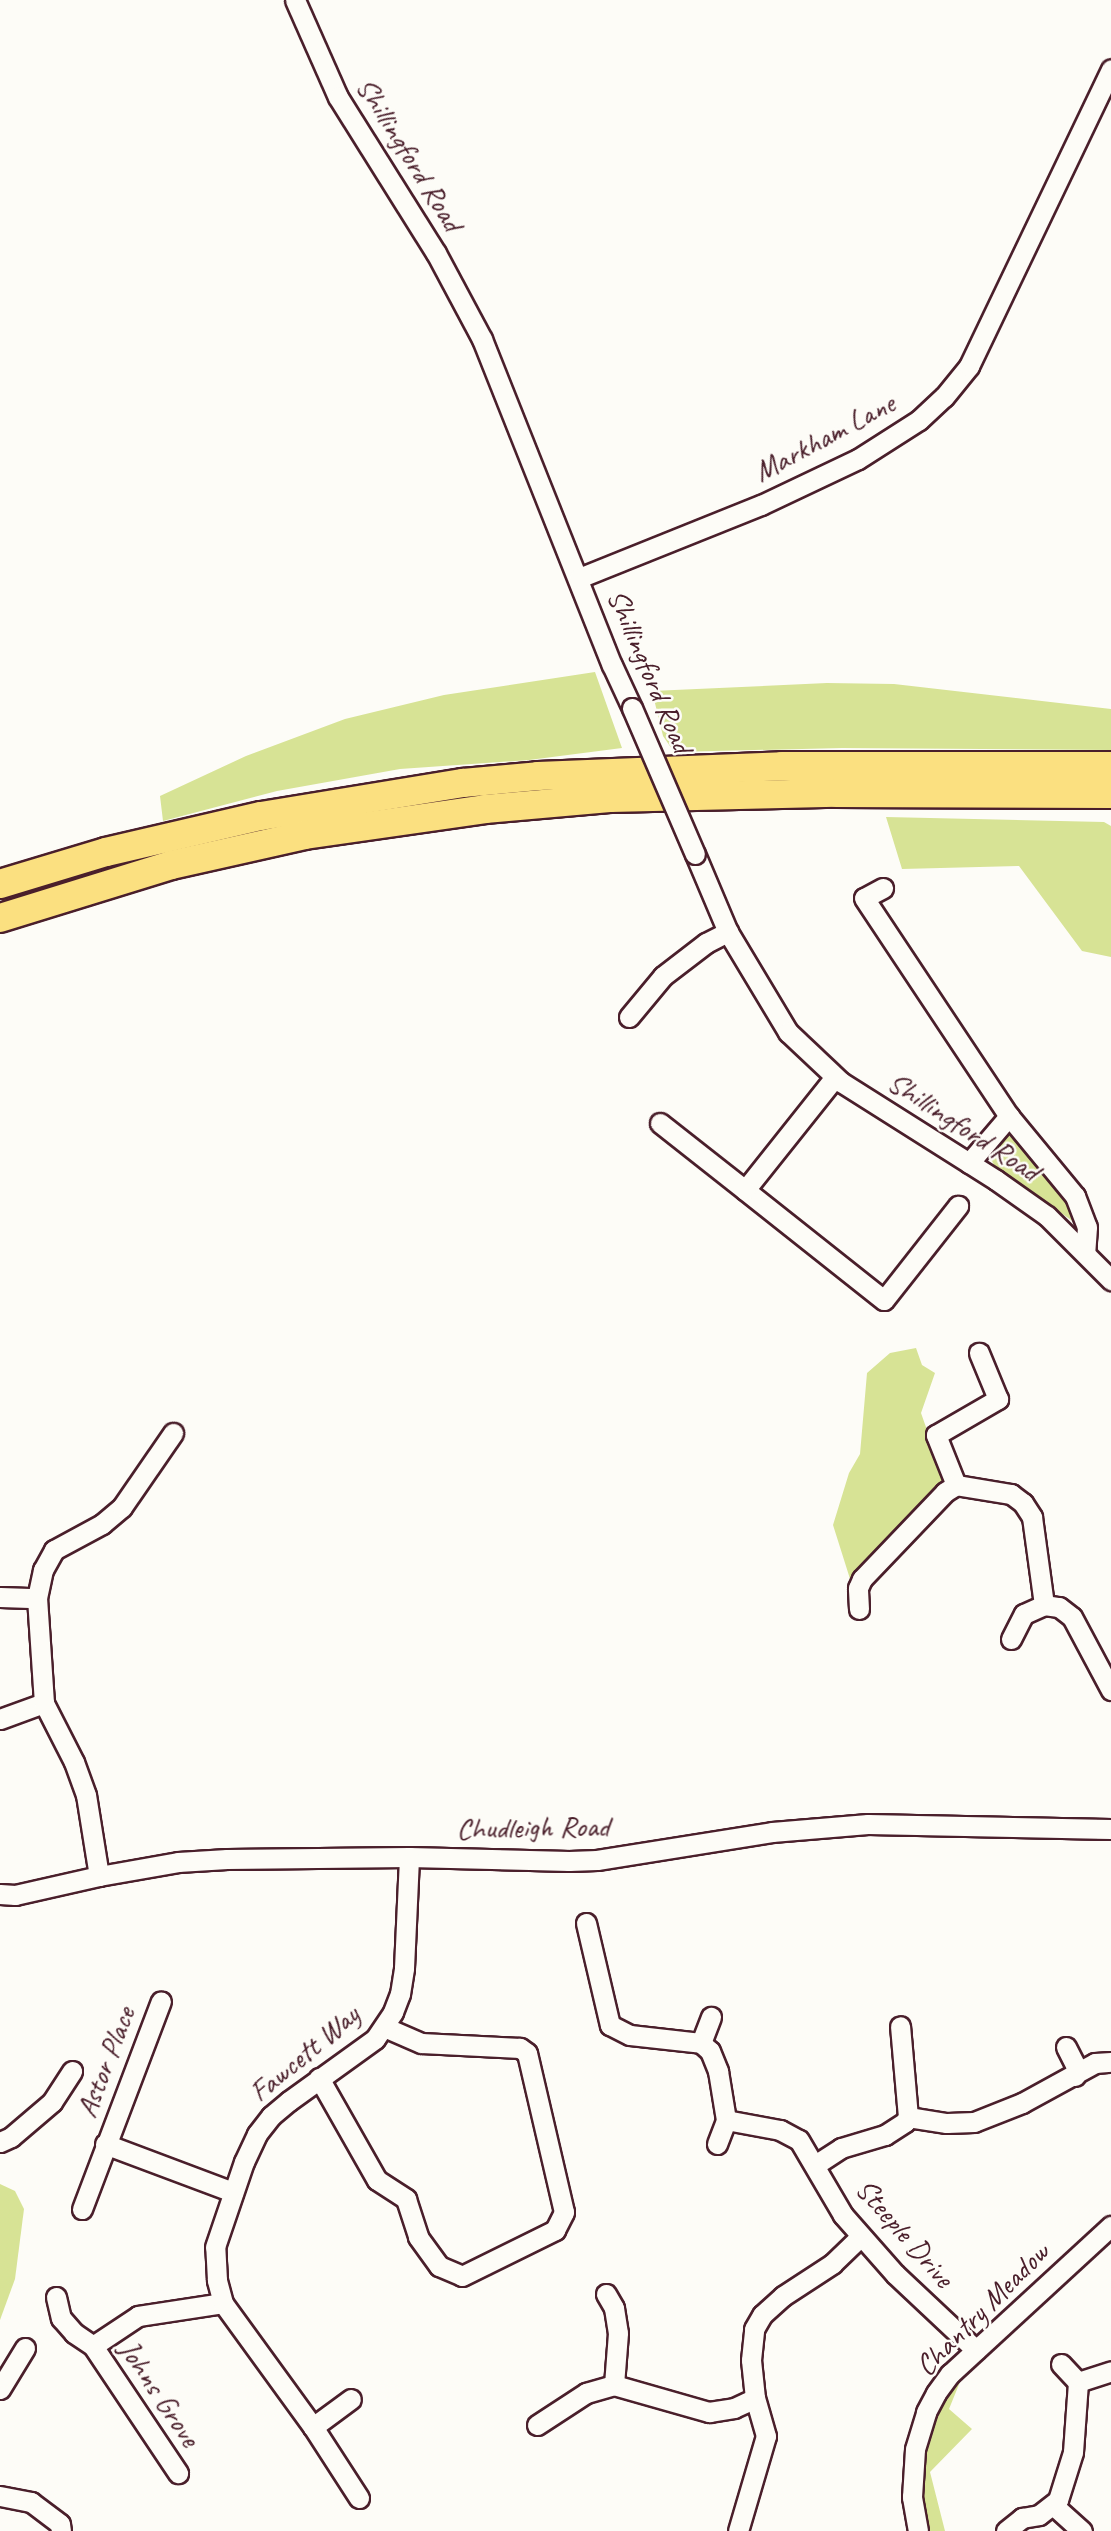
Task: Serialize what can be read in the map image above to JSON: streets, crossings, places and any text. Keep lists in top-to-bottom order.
{
  "streets": {
    "street": [
      "Shillingford Road",
      "Markham Lane",
      "Chudleigh Road",
      "Fawcett Way",
      "Astor Place",
      "Steeple Drive",
      "Chantry Meadow",
      "Johns Grove"
    ]
  },
  "crossings": [
    ["Shillingford Road", "Markham Lane"],
    ["Chudleigh Road", "Fawcett Way"],
    ["Fawcett Way", "Astor Place"],
    ["Fawcett Way", "Johns Grove"],
    ["Steeple Drive", "Chantry Meadow"]
  ]
}
